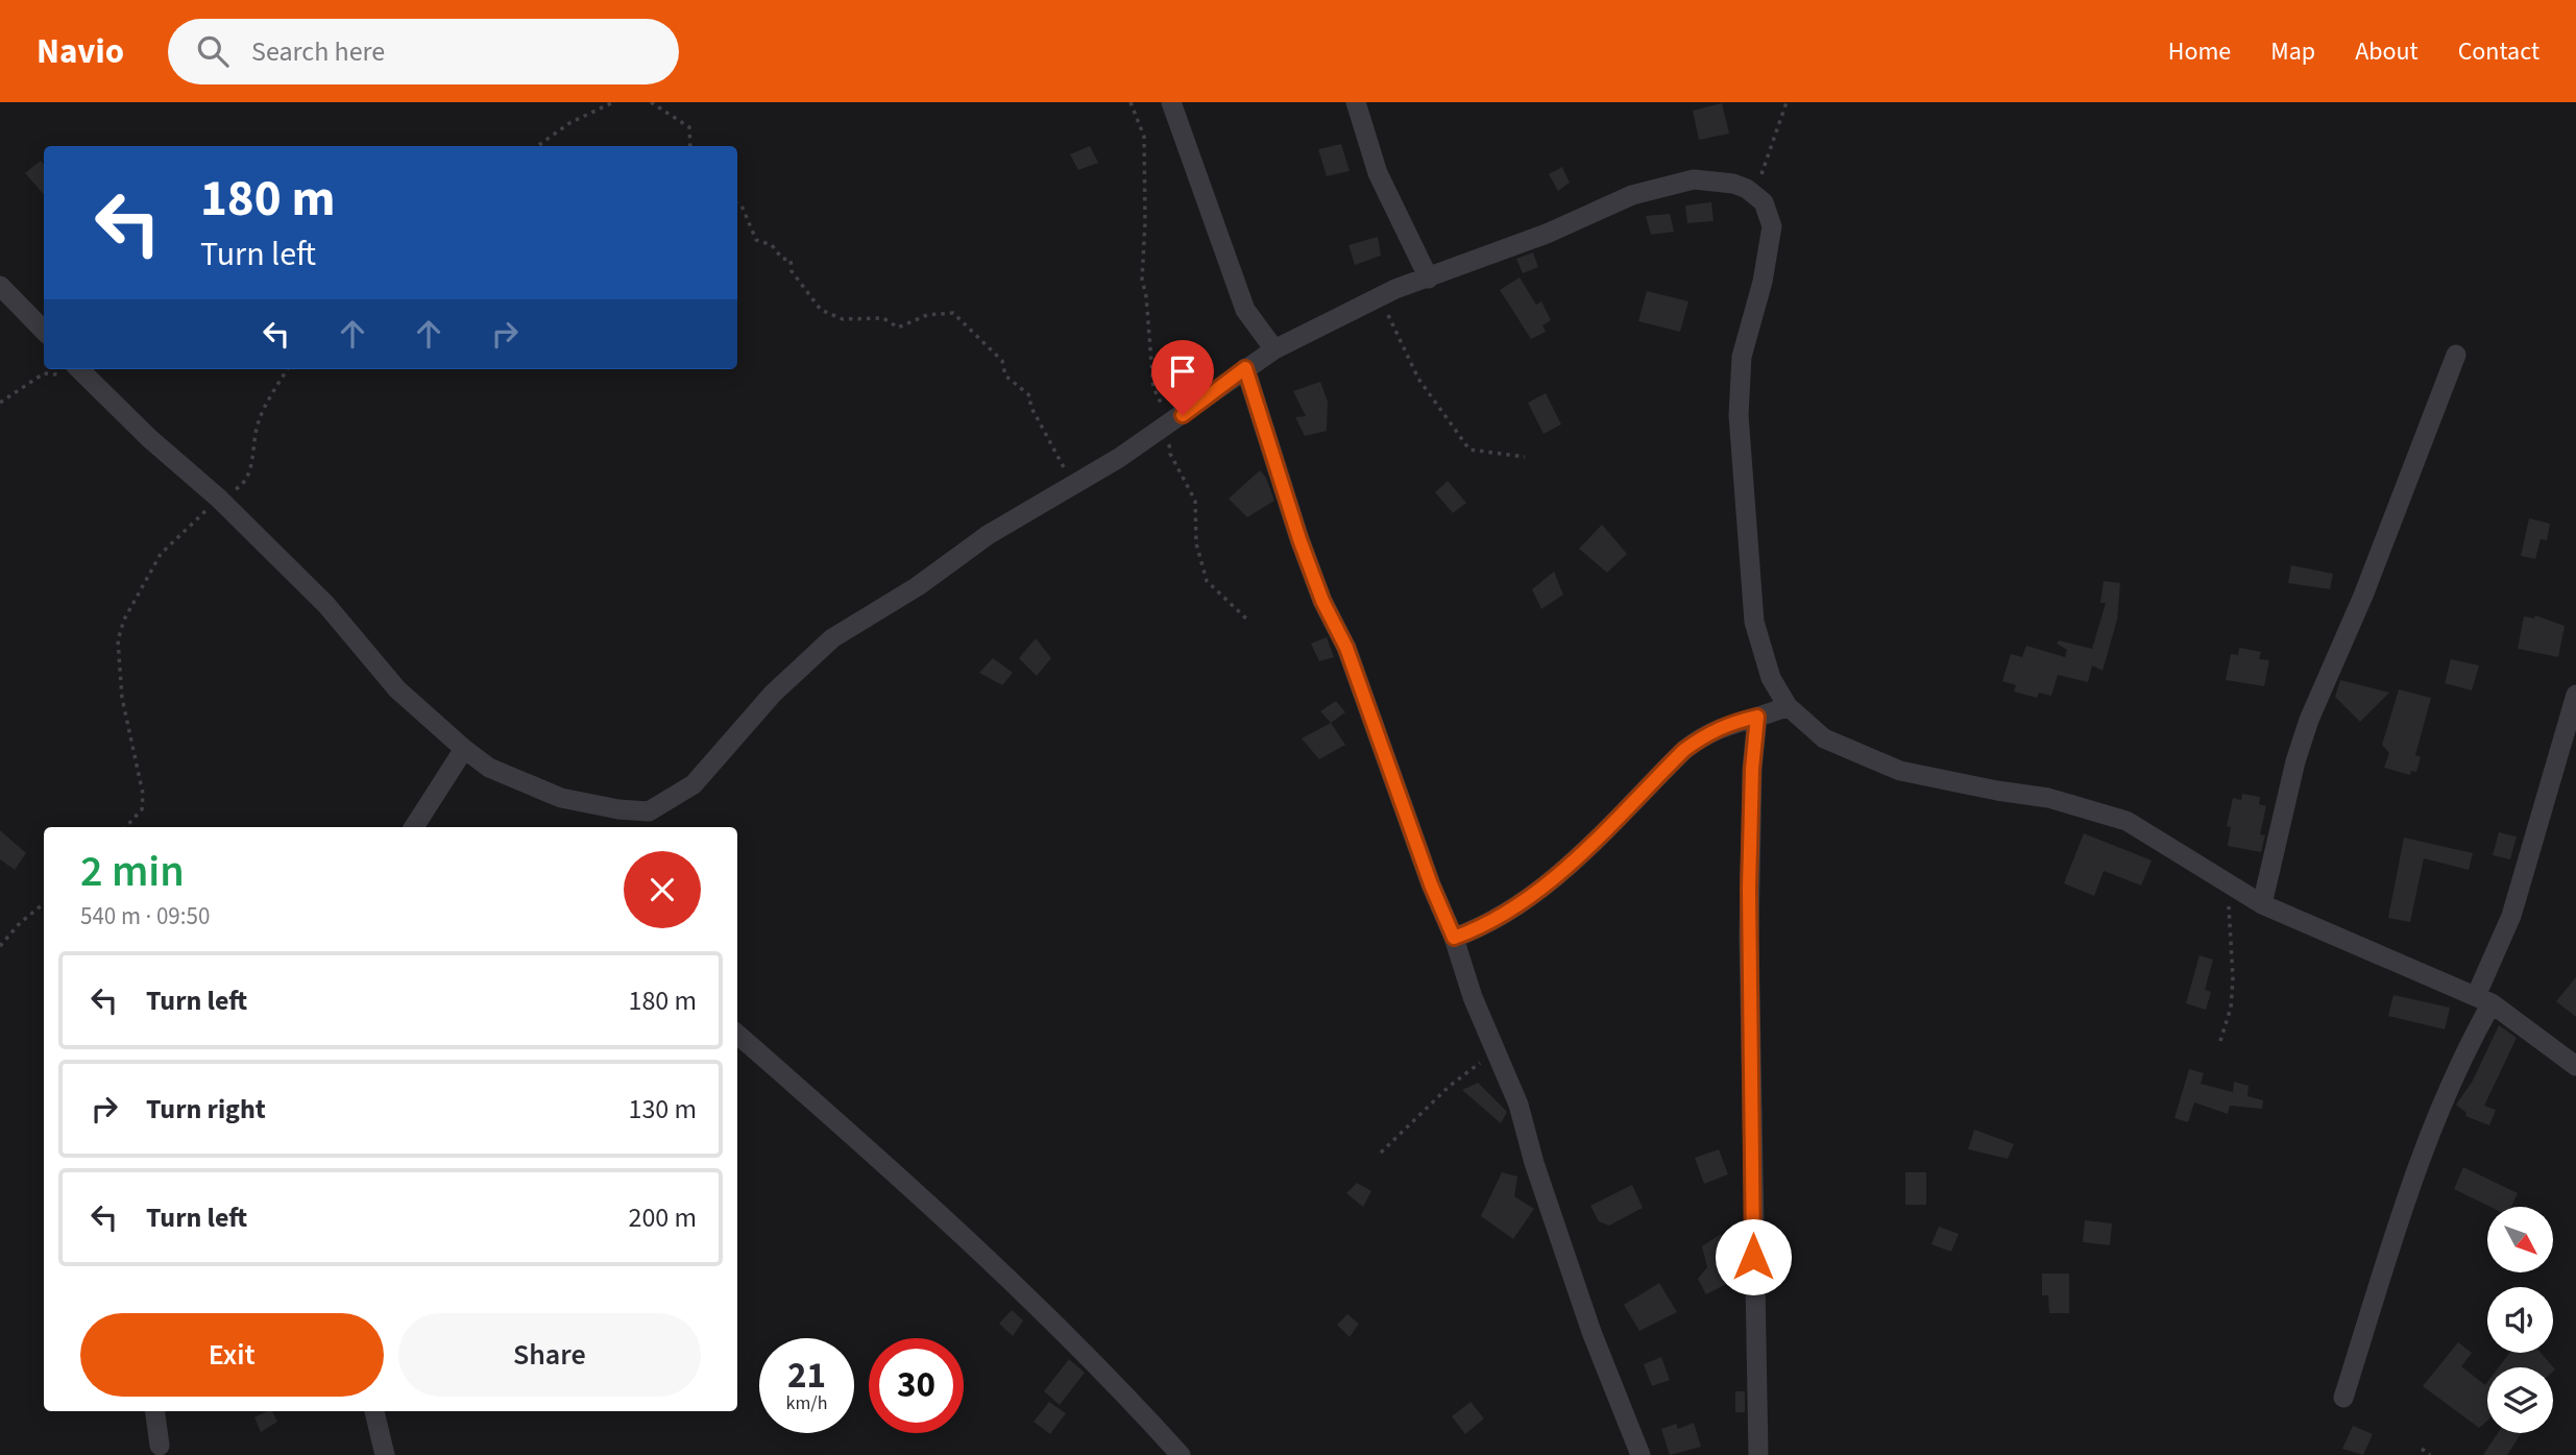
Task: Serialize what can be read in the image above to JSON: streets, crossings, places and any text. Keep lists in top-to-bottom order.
{
  "north": "bottom right",
  "page": {
    "header": "Navio",
    "search": "Search here",
    "nav": [
      "Home",
      "Map",
      "About",
      "Contact"
    ],
    "turn": ["180 m", "Turn left"],
    "heading": ["2 min", "540 m · 09:50"],
    "list": [
      {
        "name": "Turn left",
        "value": "180 m"
      },
      {
        "name": "Turn right",
        "value": "130 m"
      },
      {
        "name": "Turn left",
        "value": "200 m"
      }
    ],
    "buttons": ["Exit", "Share"],
    "speed": "21 km/h",
    "limit": "30"
  }
}
